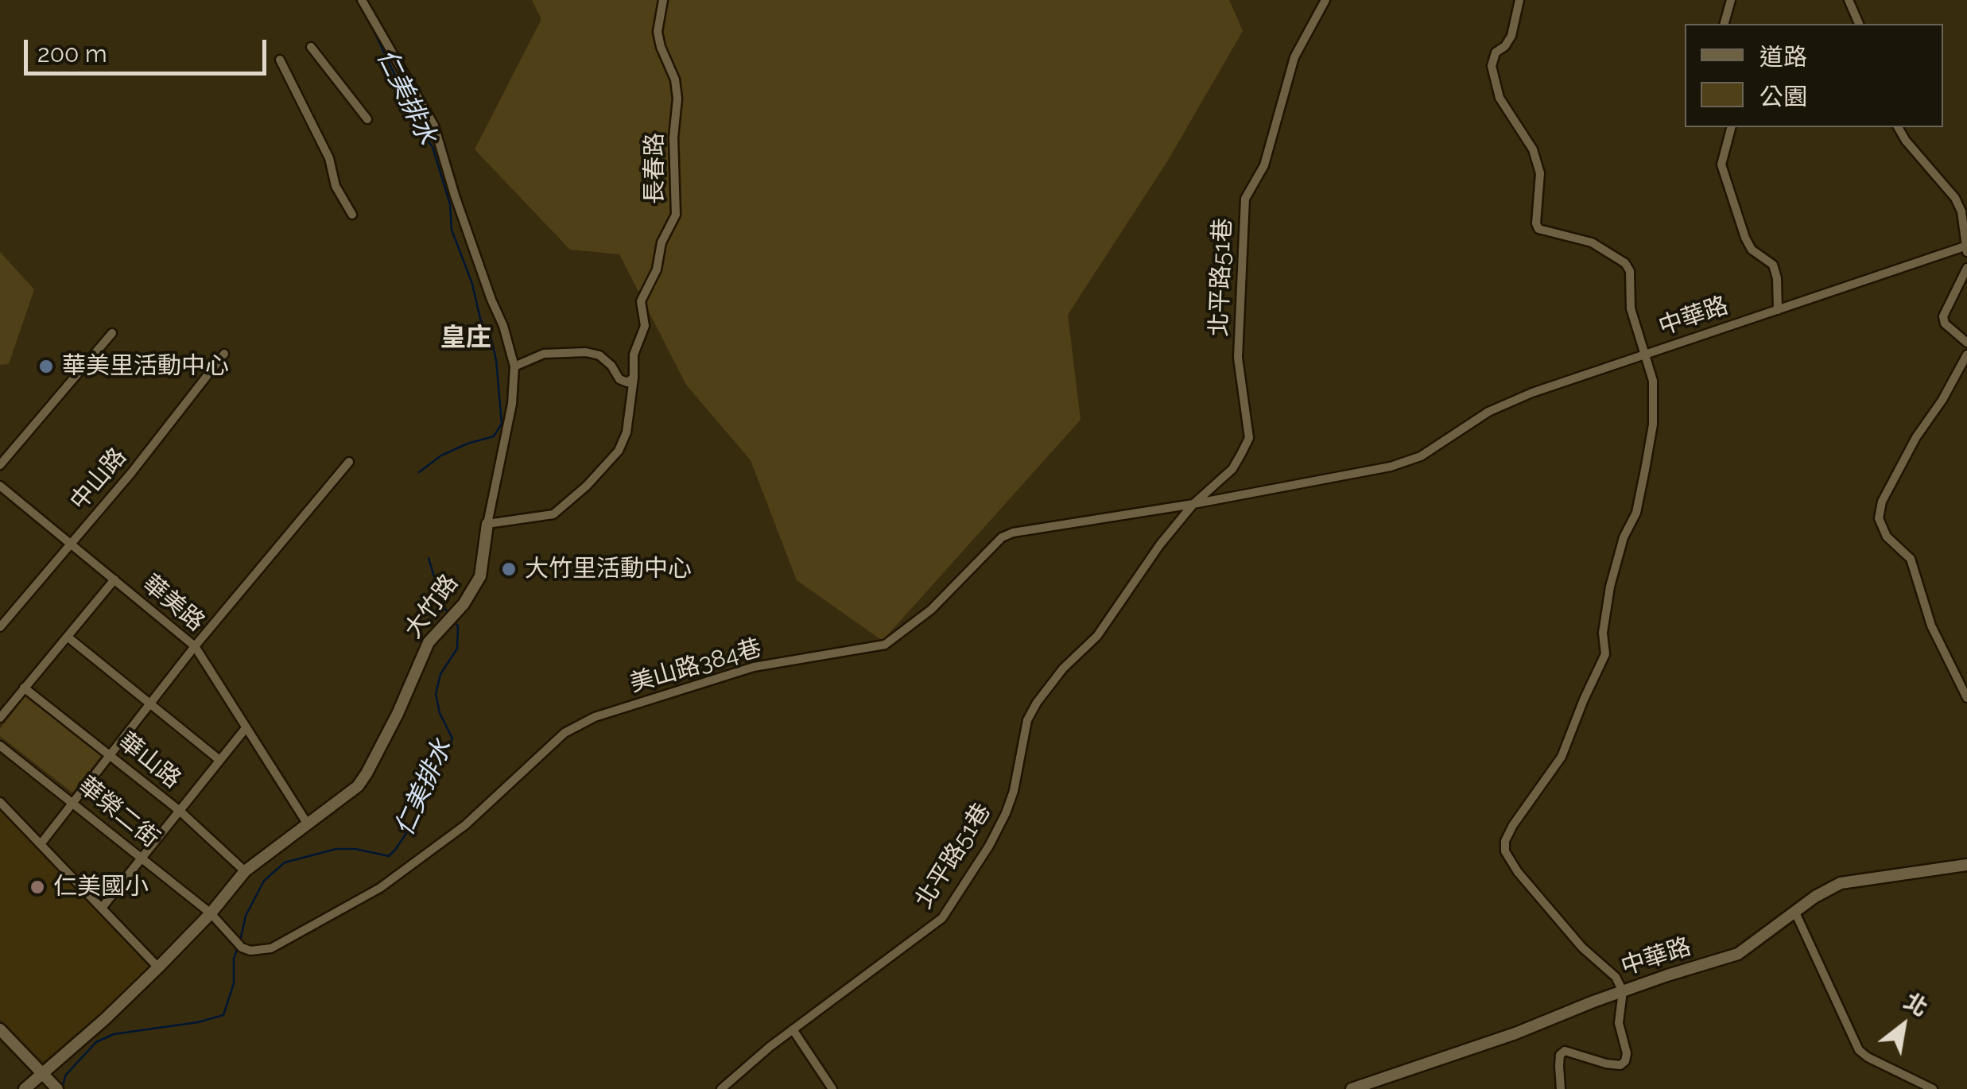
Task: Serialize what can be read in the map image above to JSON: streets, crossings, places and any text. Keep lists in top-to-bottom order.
{
  "streets": {
    "street": [
      "長春路",
      "北平路51巷",
      "中華路",
      "中山路",
      "華美路",
      "大竹路",
      "美山路384巷",
      "華山路",
      "華榮二街"
    ]
  },
  "crossings": [
    ["長春路", "大竹路"],
    ["北平路51巷", "中華路"],
    ["北平路51巷", "美山路384巷"],
    ["中華路", "美山路384巷"],
    ["中山路", "華美路"],
    ["華美路", "大竹路"],
    ["大竹路", "華山路"],
    ["大竹路", "華榮二街"],
    ["美山路384巷", "華榮二街"]
  ],
  "districts": ["皇庄"],
  "water": ["仁美排水"],
  "places": ["華美里活動中心", "大竹里活動中心", "仁美國小"],
  "legend": ["道路", "公園"],
  "scale_bar": "200 m",
  "north": "top right"
}
